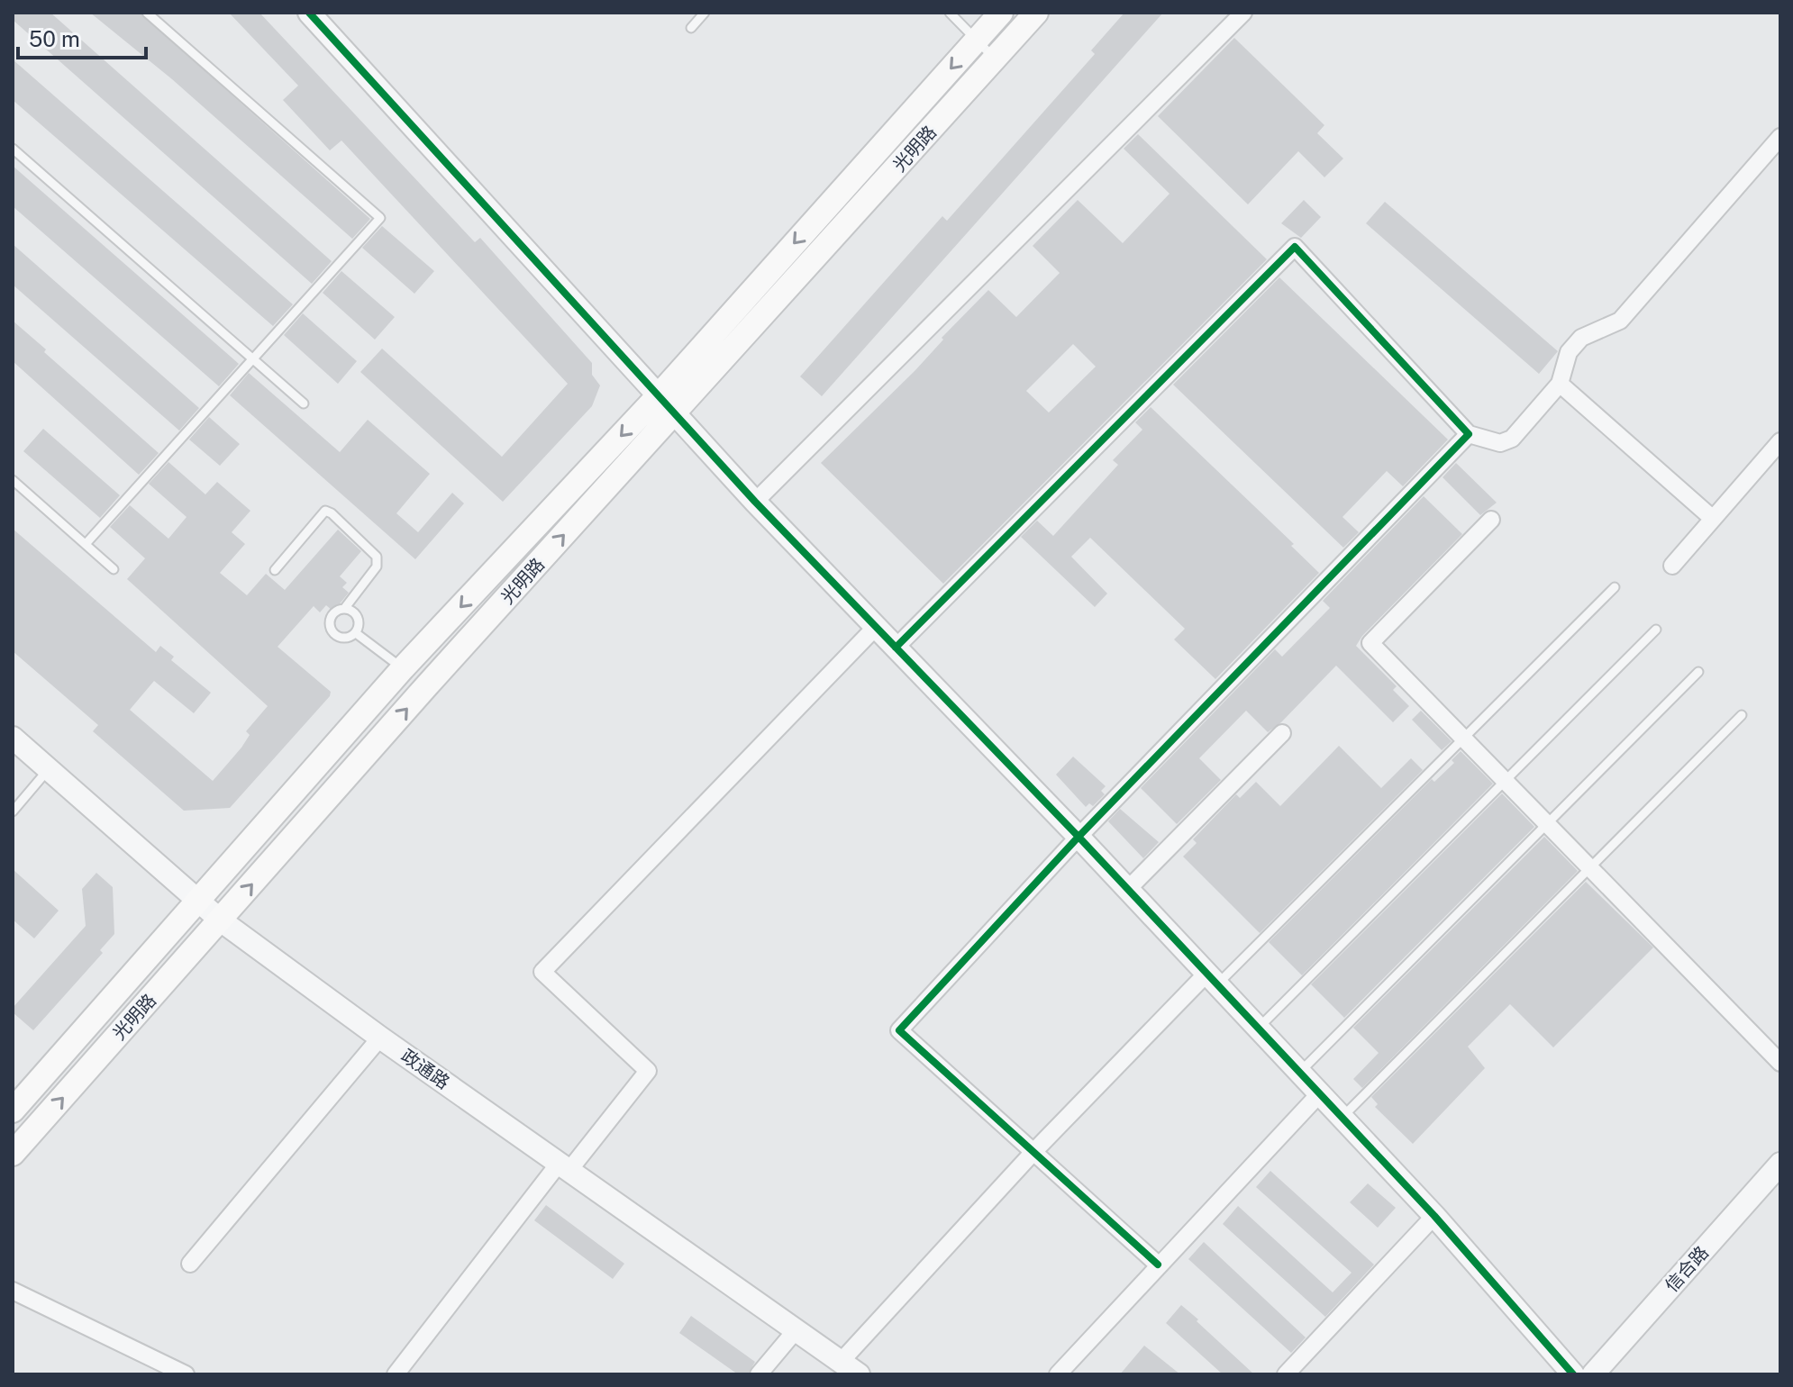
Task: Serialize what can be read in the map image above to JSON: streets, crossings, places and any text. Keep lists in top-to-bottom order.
{
  "streets": {
    "main road": ["光明路"],
    "street": ["政通路", "信合路"]
  },
  "crossings": [
    ["光明路", "政通路"]
  ],
  "scale_bar": "50 m"
}
